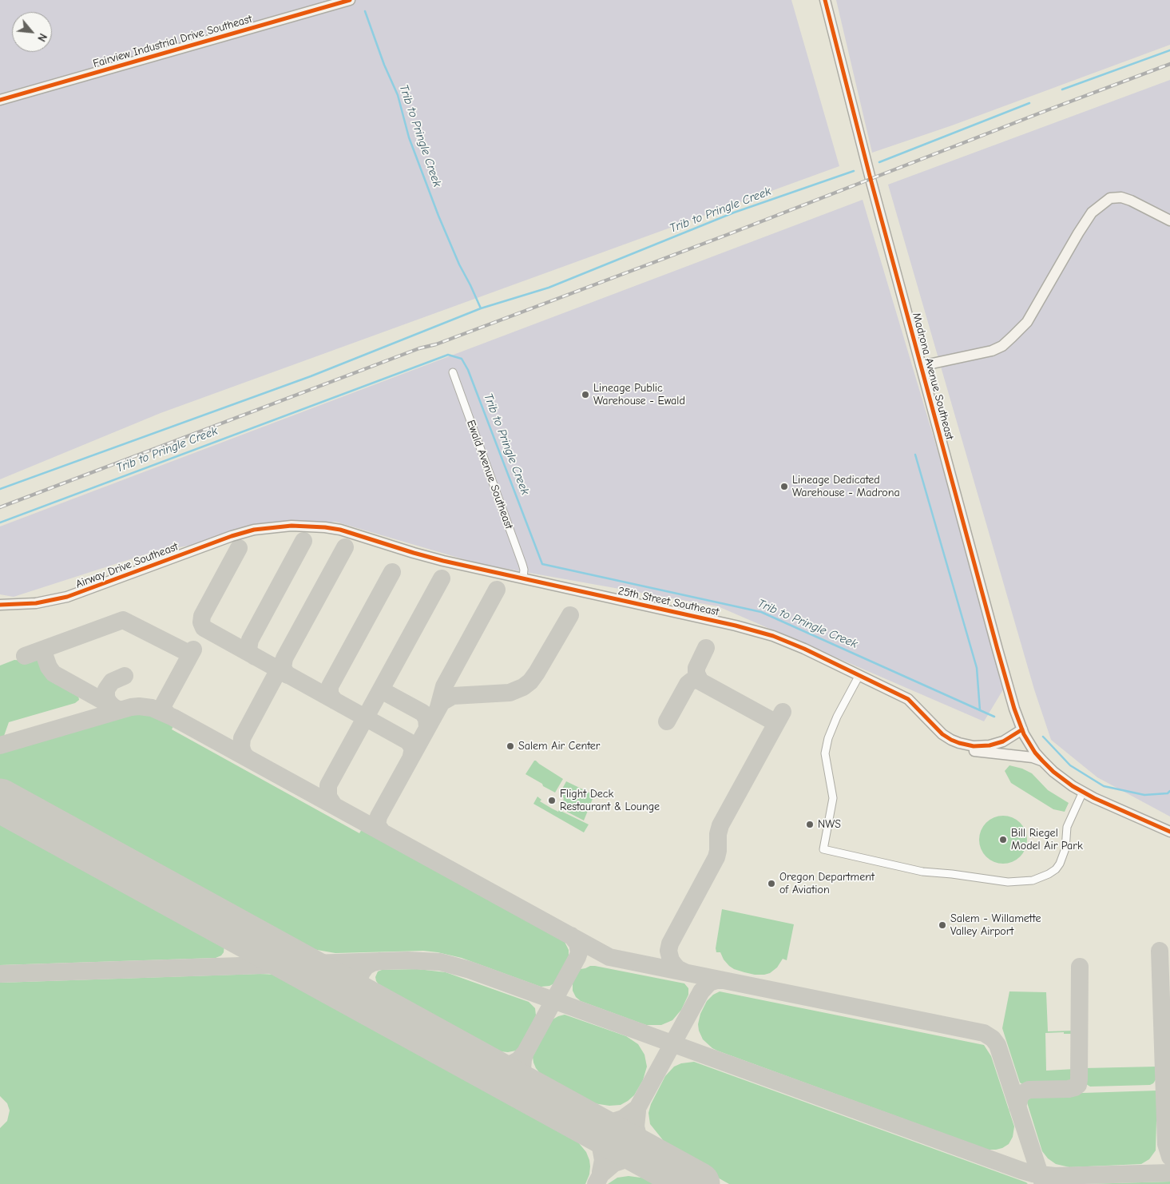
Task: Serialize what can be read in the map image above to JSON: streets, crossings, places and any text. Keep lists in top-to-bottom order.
{
  "streets": {
    "street": [
      "Fairview Industrial Drive Southeast",
      "Madrona Avenue Southeast",
      "Ewald Avenue Southeast",
      "Airway Drive Southeast",
      "25th Street Southeast"
    ]
  },
  "crossings": [
    ["Madrona Avenue Southeast", "25th Street Southeast"],
    ["Ewald Avenue Southeast", "25th Street Southeast"],
    ["Airway Drive Southeast", "25th Street Southeast"]
  ],
  "water": ["Trib to Pringle Creek"],
  "places": [
    "Lineage Public Warehouse - Ewald",
    "Lineage Dedicated Warehouse - Madrona",
    "Salem Air Center",
    "Flight Deck Restaurant & Lounge",
    "NWS",
    "Bill Riegel Model Air Park",
    "Oregon Department of Aviation",
    "Salem - Willamette Valley Airport"
  ],
  "north": "bottom right"
}
